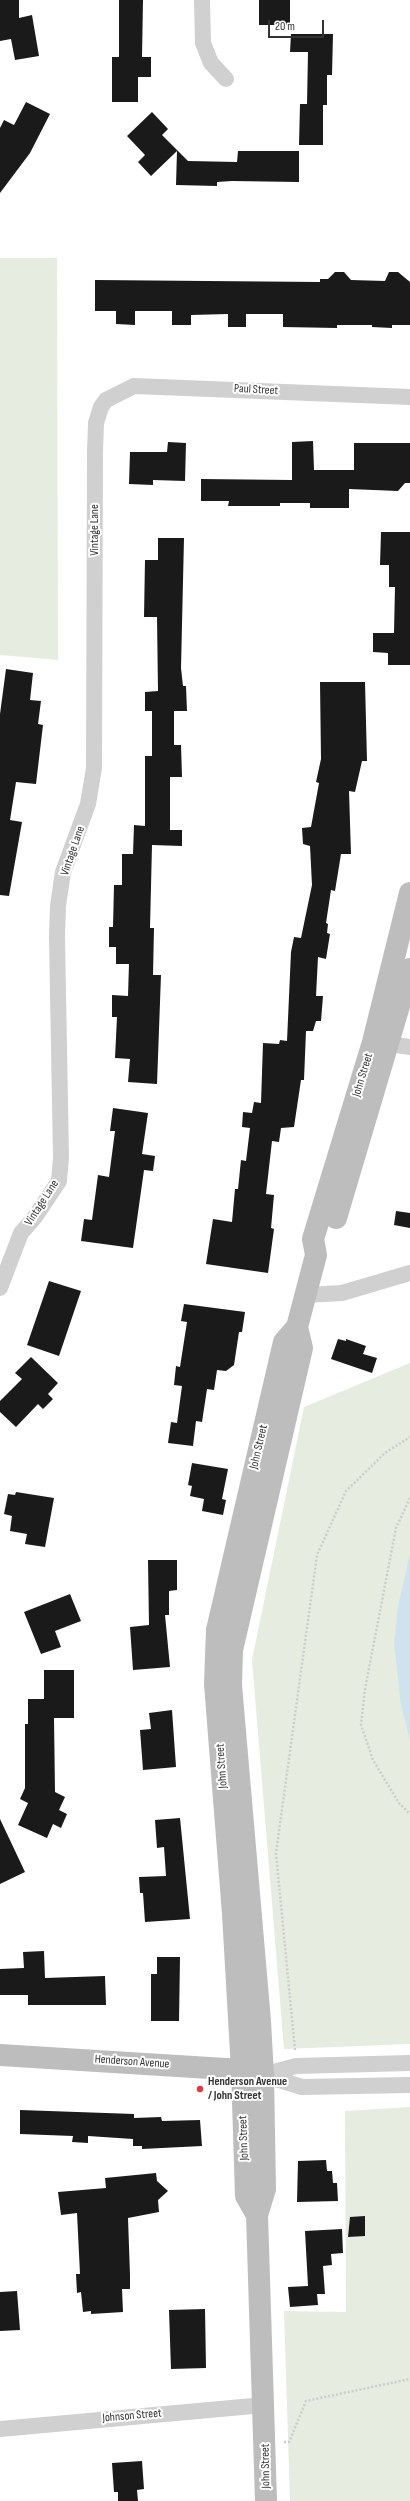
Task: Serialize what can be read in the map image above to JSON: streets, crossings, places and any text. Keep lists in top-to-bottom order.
{
  "streets": {
    "main road": ["John Street", "Henderson Avenue"],
    "street": ["Paul Street", "Vintage Lane", "Johnson Street"]
  },
  "crossings": [
    ["Paul Street", "Vintage Lane"],
    ["John Street", "Henderson Avenue"],
    ["John Street", "Johnson Street"]
  ],
  "places": ["Henderson Avenue / John Street"],
  "scale_bar": "20 m"
}
